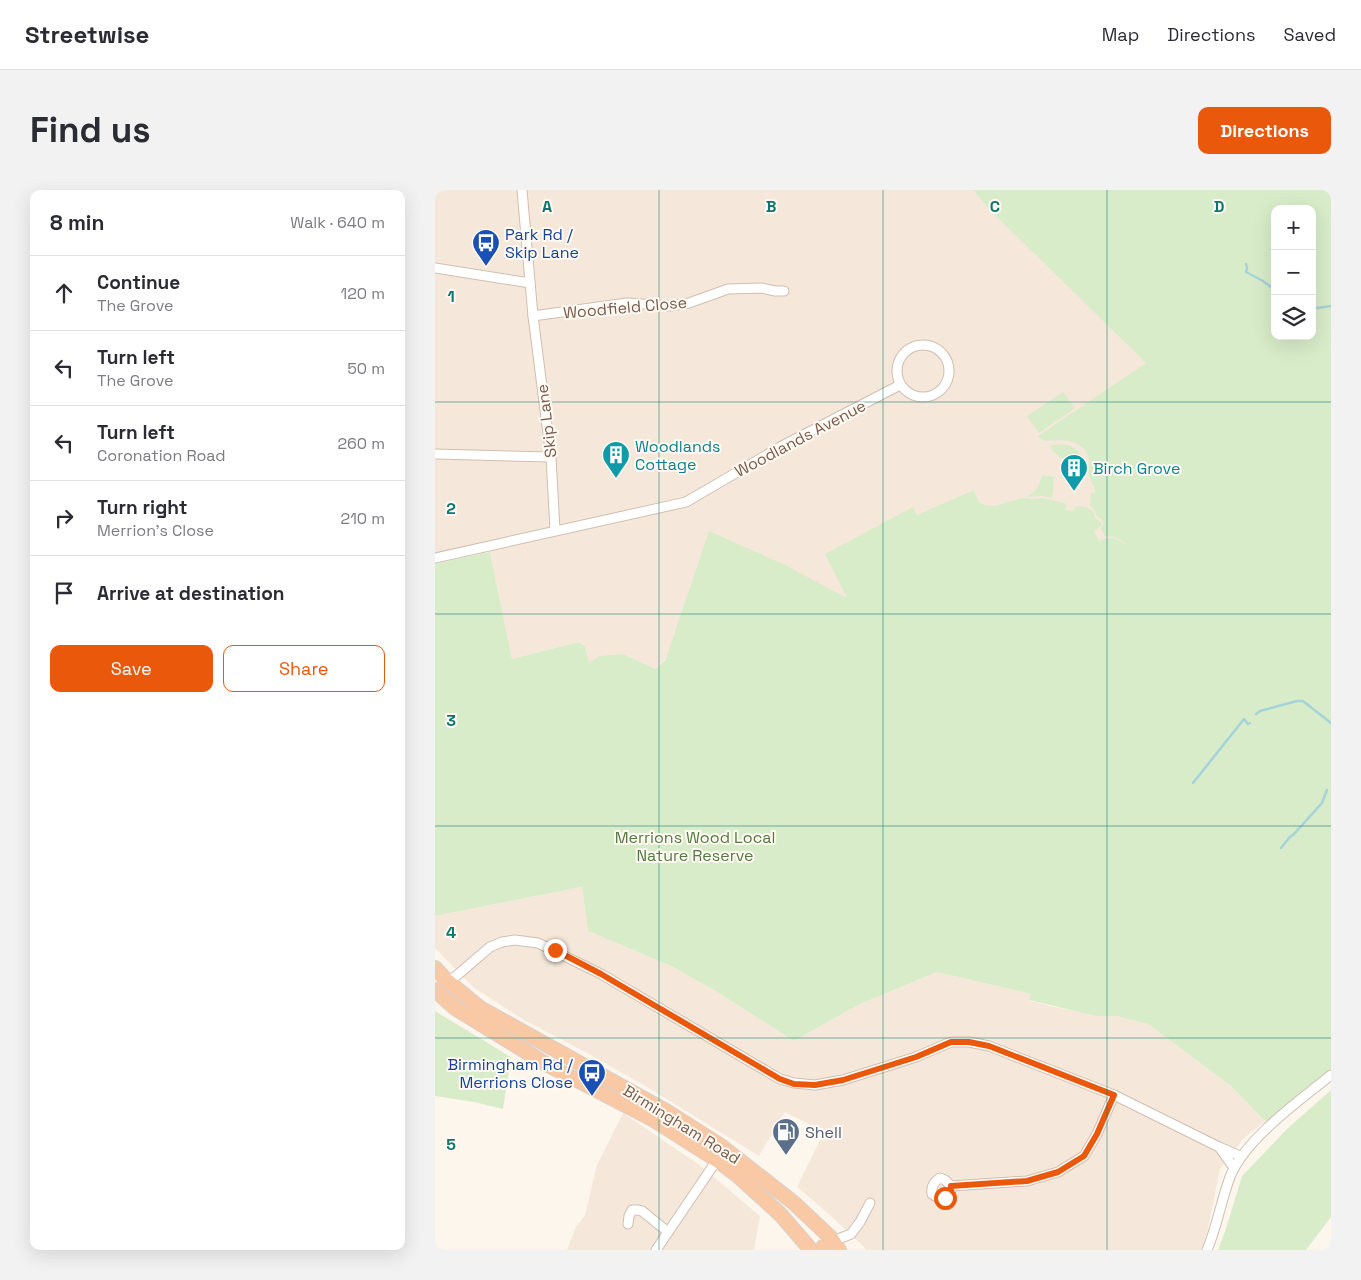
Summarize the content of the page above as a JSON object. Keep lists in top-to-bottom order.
{
  "streets": {
    "highway": ["Birmingham Road"],
    "street": ["Woodfield Close", "Skip Lane", "Woodlands Avenue"]
  },
  "crossings": [
    ["Woodfield Close", "Skip Lane"],
    ["Skip Lane", "Woodlands Avenue"]
  ],
  "parks": ["Merrions Wood Local Nature Reserve"],
  "places": {
    "bus stop": ["Park Rd / Skip Lane", "Birmingham Rd / Merrions Close"],
    "building": ["Woodlands Cottage", "Birch Grove"],
    "fuel station": ["Shell"]
  },
  "page": {
    "header": "Streetwise",
    "nav": ["Map", "Directions", "Saved"],
    "buttons": [
      "Directions",
      ["Save", "Share"]
    ],
    "title": "Find us",
    "heading": ["8 min", "Walk · 640 m"],
    "map_buttons": ["+", "−"],
    "list": [
      ["Continue", "The Grove", "120 m"],
      ["Turn left", "The Grove", "50 m"],
      ["Turn left", "Coronation Road", "260 m"],
      ["Turn right", "Merrion's Close", "210 m"],
      "Arrive at destination"
    ]
  },
  "grid": {
    "columns": [
      "A",
      "B",
      "C",
      "D"
    ],
    "rows": [
      "1",
      "2",
      "3",
      "4",
      "5"
    ]
  }
}
